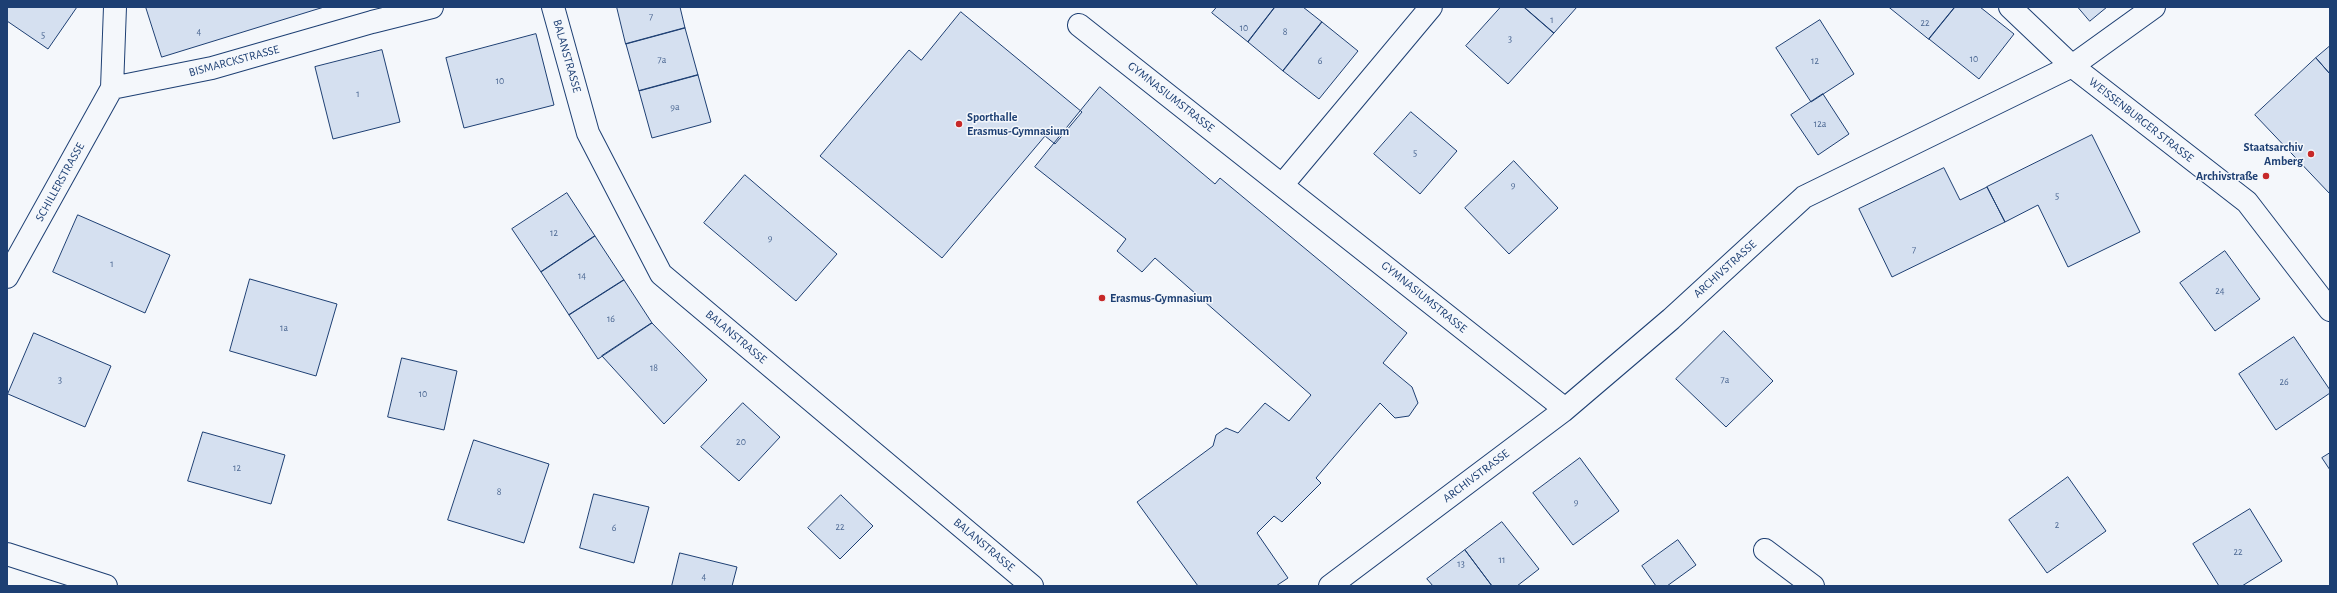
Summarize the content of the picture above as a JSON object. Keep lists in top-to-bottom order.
{
  "streets": {
    "street": [
      "BALANSTRASSE",
      "BISMARCKSTRASSE",
      "GYMNASIUMSTRASSE",
      "WEISSENBURGER STRASSE",
      "SCHILLERSTRASSE",
      "ARCHIVSTRASSE"
    ]
  },
  "crossings": [
    ["BISMARCKSTRASSE", "SCHILLERSTRASSE"],
    ["GYMNASIUMSTRASSE", "ARCHIVSTRASSE"],
    ["WEISSENBURGER STRASSE", "ARCHIVSTRASSE"]
  ],
  "places": [
    "Sporthalle Erasmus-Gymnasium",
    "Staatsarchiv Amberg",
    "Archivstraße",
    "Erasmus-Gymnasium"
  ],
  "house_numbers": [
    "7",
    "1",
    "22",
    "10",
    "4",
    "8",
    "5",
    "3",
    "10",
    "7a",
    "6",
    "12",
    "10",
    "1",
    "9a",
    "12a",
    "5",
    "9",
    "5",
    "12",
    "9",
    "7",
    "1",
    "14",
    "24",
    "16",
    "1a",
    "18",
    "3",
    "7a",
    "26",
    "10",
    "20",
    "12",
    "8",
    "9",
    "2",
    "22",
    "6",
    "22",
    "11",
    "13",
    "4"
  ]
}
